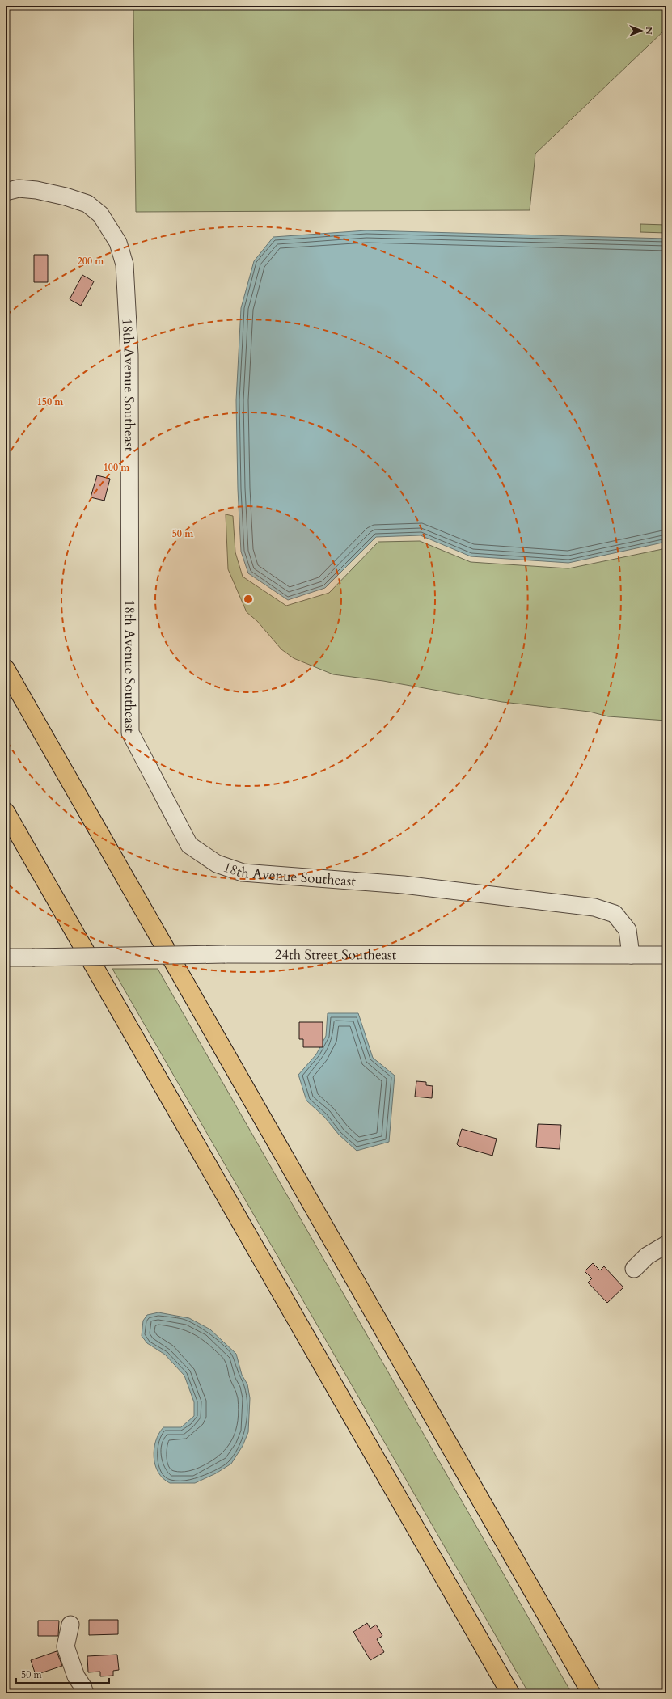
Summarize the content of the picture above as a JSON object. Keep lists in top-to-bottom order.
{
  "streets": {
    "street": ["18th Avenue Southeast", "24th Street Southeast"]
  },
  "crossings": [
    ["18th Avenue Southeast", "24th Street Southeast"]
  ],
  "scale_bar": "50 m",
  "north": "right",
  "rings": [
    "200 m",
    "150 m",
    "100 m",
    "50 m"
  ]
}
